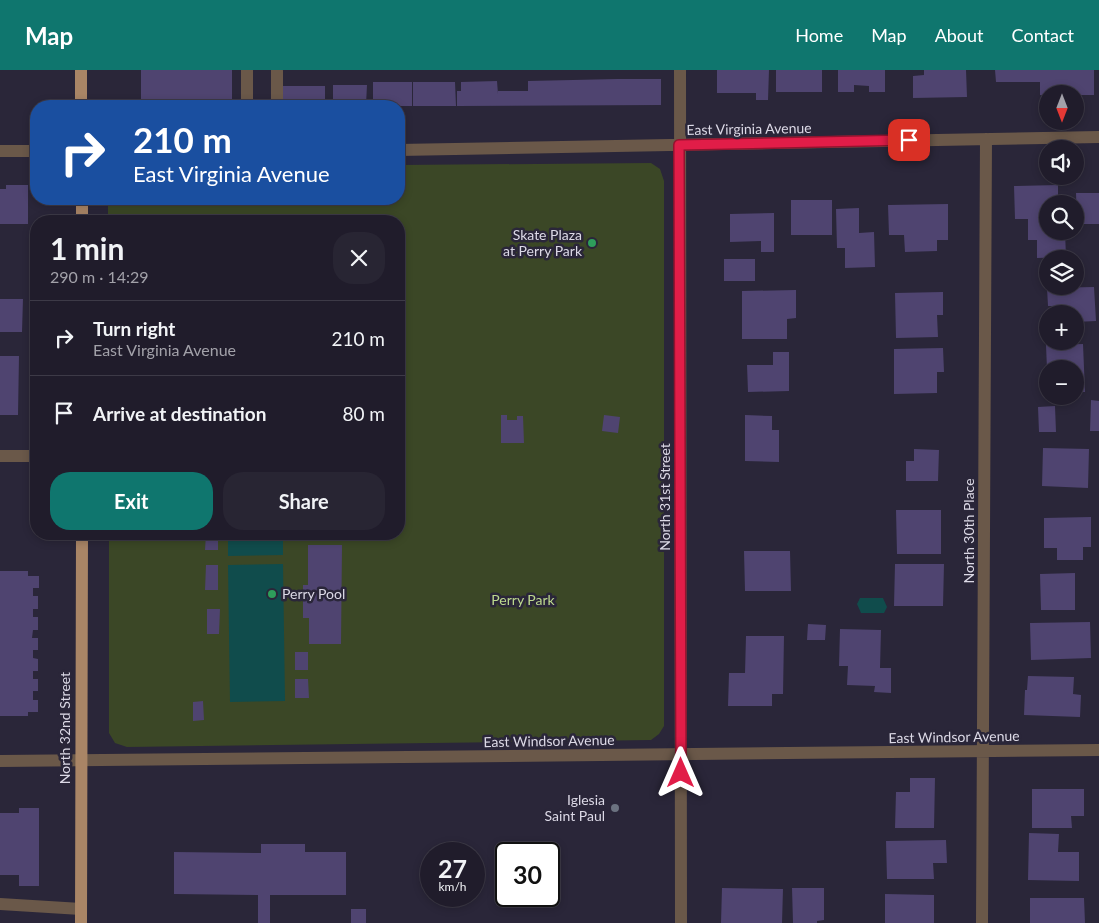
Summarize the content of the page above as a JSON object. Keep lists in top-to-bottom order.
{
  "streets": {
    "main road": ["North 32nd Street"],
    "street": [
      "East Virginia Avenue",
      "North 31st Street",
      "North 30th Place",
      "East Windsor Avenue"
    ]
  },
  "crossings": [
    ["East Virginia Avenue", "North 31st Street"],
    ["East Virginia Avenue", "North 30th Place"],
    ["North 31st Street", "East Windsor Avenue"],
    ["North 30th Place", "East Windsor Avenue"],
    ["North 32nd Street", "East Windsor Avenue"]
  ],
  "parks": ["Perry Park"],
  "places": ["Skate Plaza at Perry Park", "Perry Pool", "Iglesia Saint Paul"],
  "north": "bottom",
  "page": {
    "header": "Map",
    "nav": [
      "Home",
      "Map",
      "About",
      "Contact"
    ],
    "map_buttons": ["+", "−"],
    "turn": ["210 m", "East Virginia Avenue"],
    "heading": ["1 min", "290 m · 14:29"],
    "list": [
      {
        "name": "Turn right",
        "note": "East Virginia Avenue",
        "value": "210 m"
      },
      {
        "name": "Arrive at destination",
        "value": "80 m"
      }
    ],
    "buttons": ["Exit", "Share"],
    "speed": "27 km/h",
    "limit": "30"
  }
}
